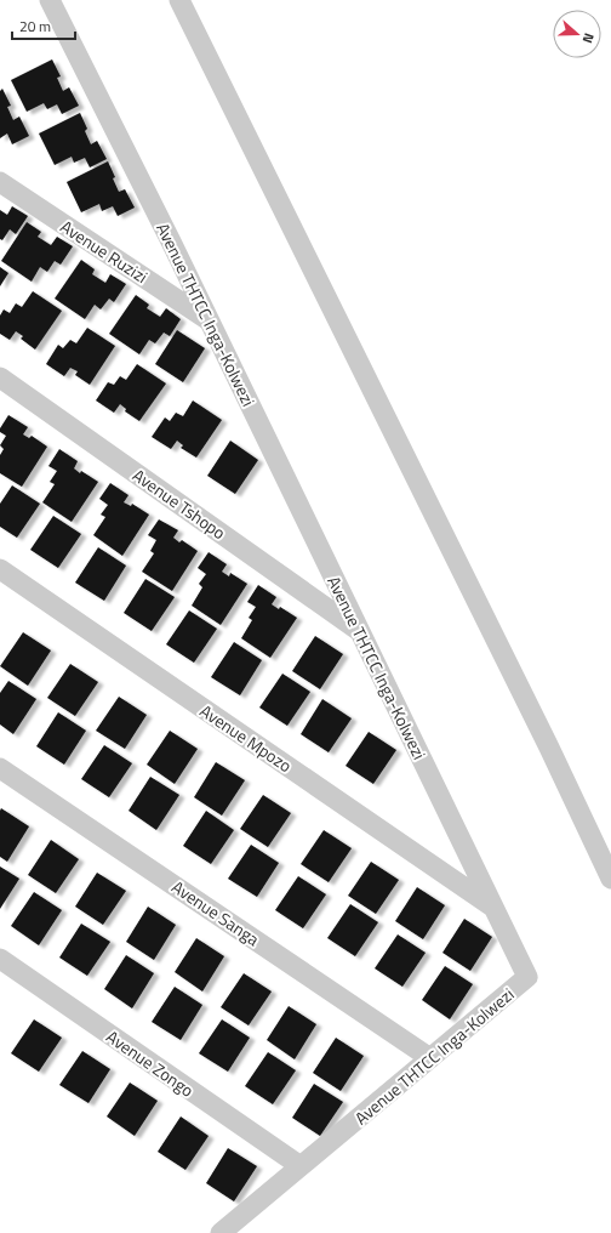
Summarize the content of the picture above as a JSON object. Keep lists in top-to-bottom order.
{
  "streets": {
    "lane": [
      "Avenue Ruzizi",
      "Avenue THTCC Inga-Kolwezi",
      "Avenue Tshopo",
      "Avenue Mpozo",
      "Avenue Sanga",
      "Avenue Zongo"
    ]
  },
  "crossings": [
    ["Avenue Ruzizi", "Avenue THTCC Inga-Kolwezi"],
    ["Avenue THTCC Inga-Kolwezi", "Avenue Tshopo"],
    ["Avenue THTCC Inga-Kolwezi", "Avenue Mpozo"],
    ["Avenue THTCC Inga-Kolwezi", "Avenue Sanga"],
    ["Avenue THTCC Inga-Kolwezi", "Avenue Zongo"]
  ],
  "scale_bar": "20 m",
  "north": "right"
}
